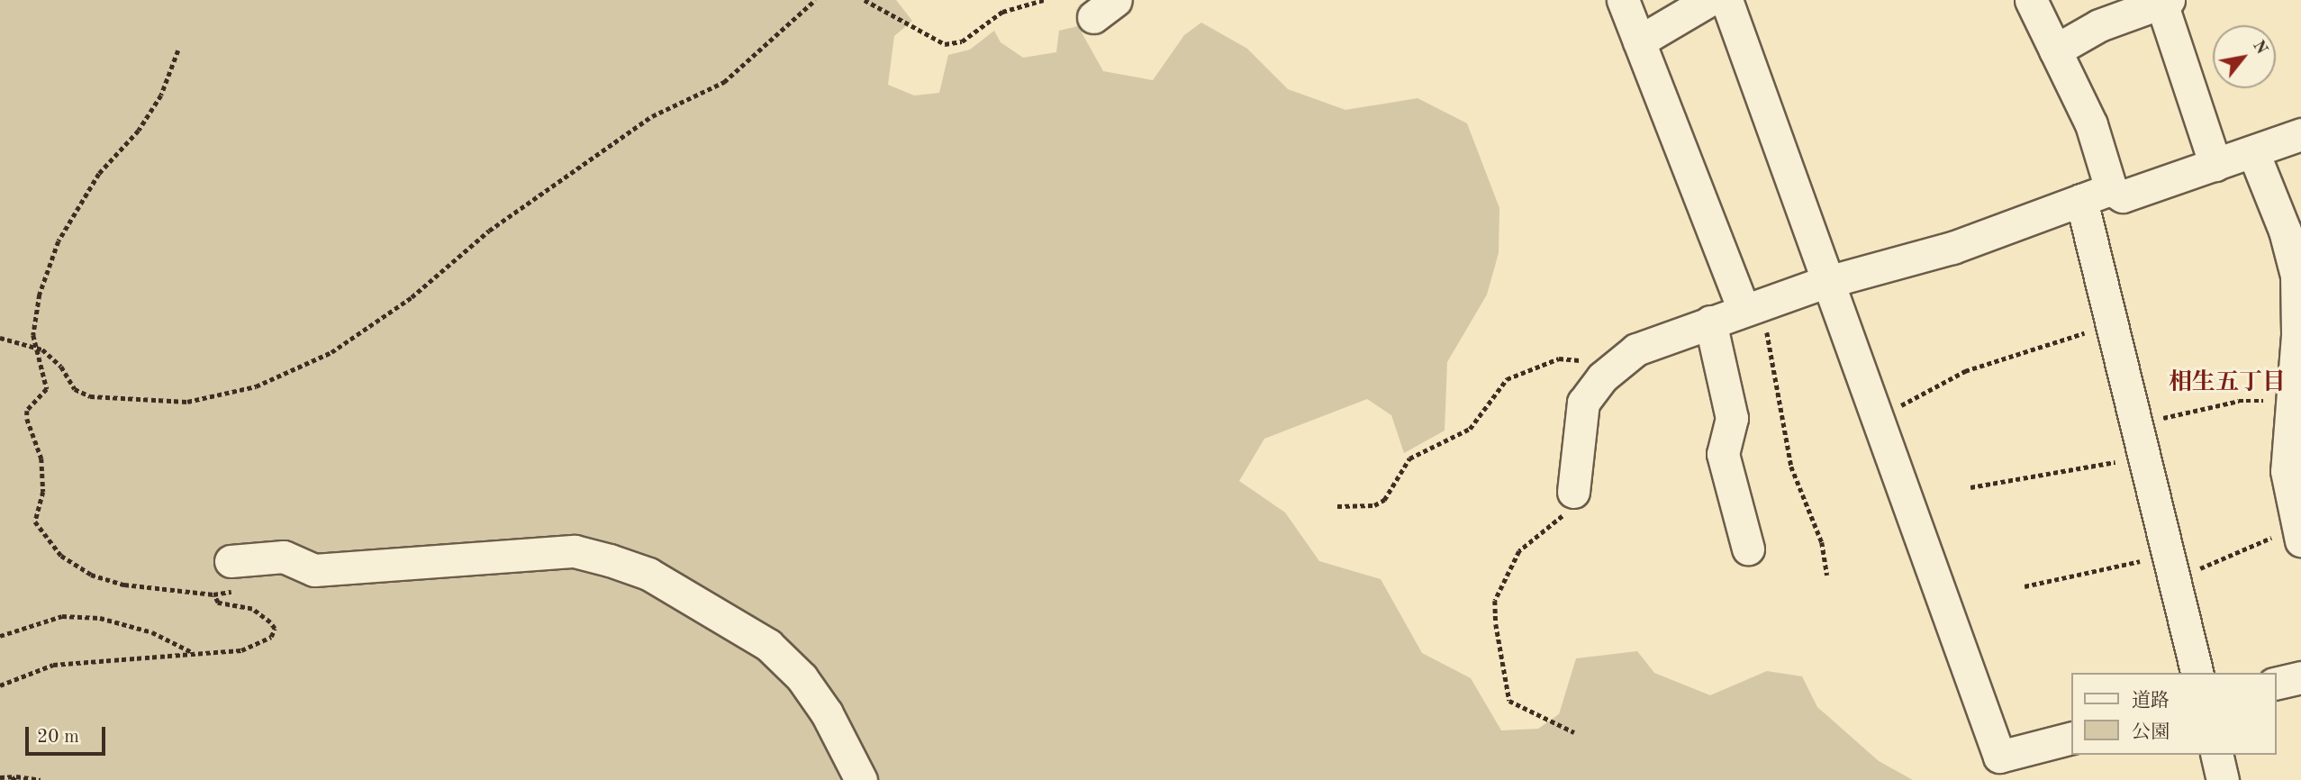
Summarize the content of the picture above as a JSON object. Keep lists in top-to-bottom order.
{
  "districts": ["相生五丁目"],
  "legend": ["道路", "公園"],
  "scale_bar": "20 m",
  "north": "top right"
}
